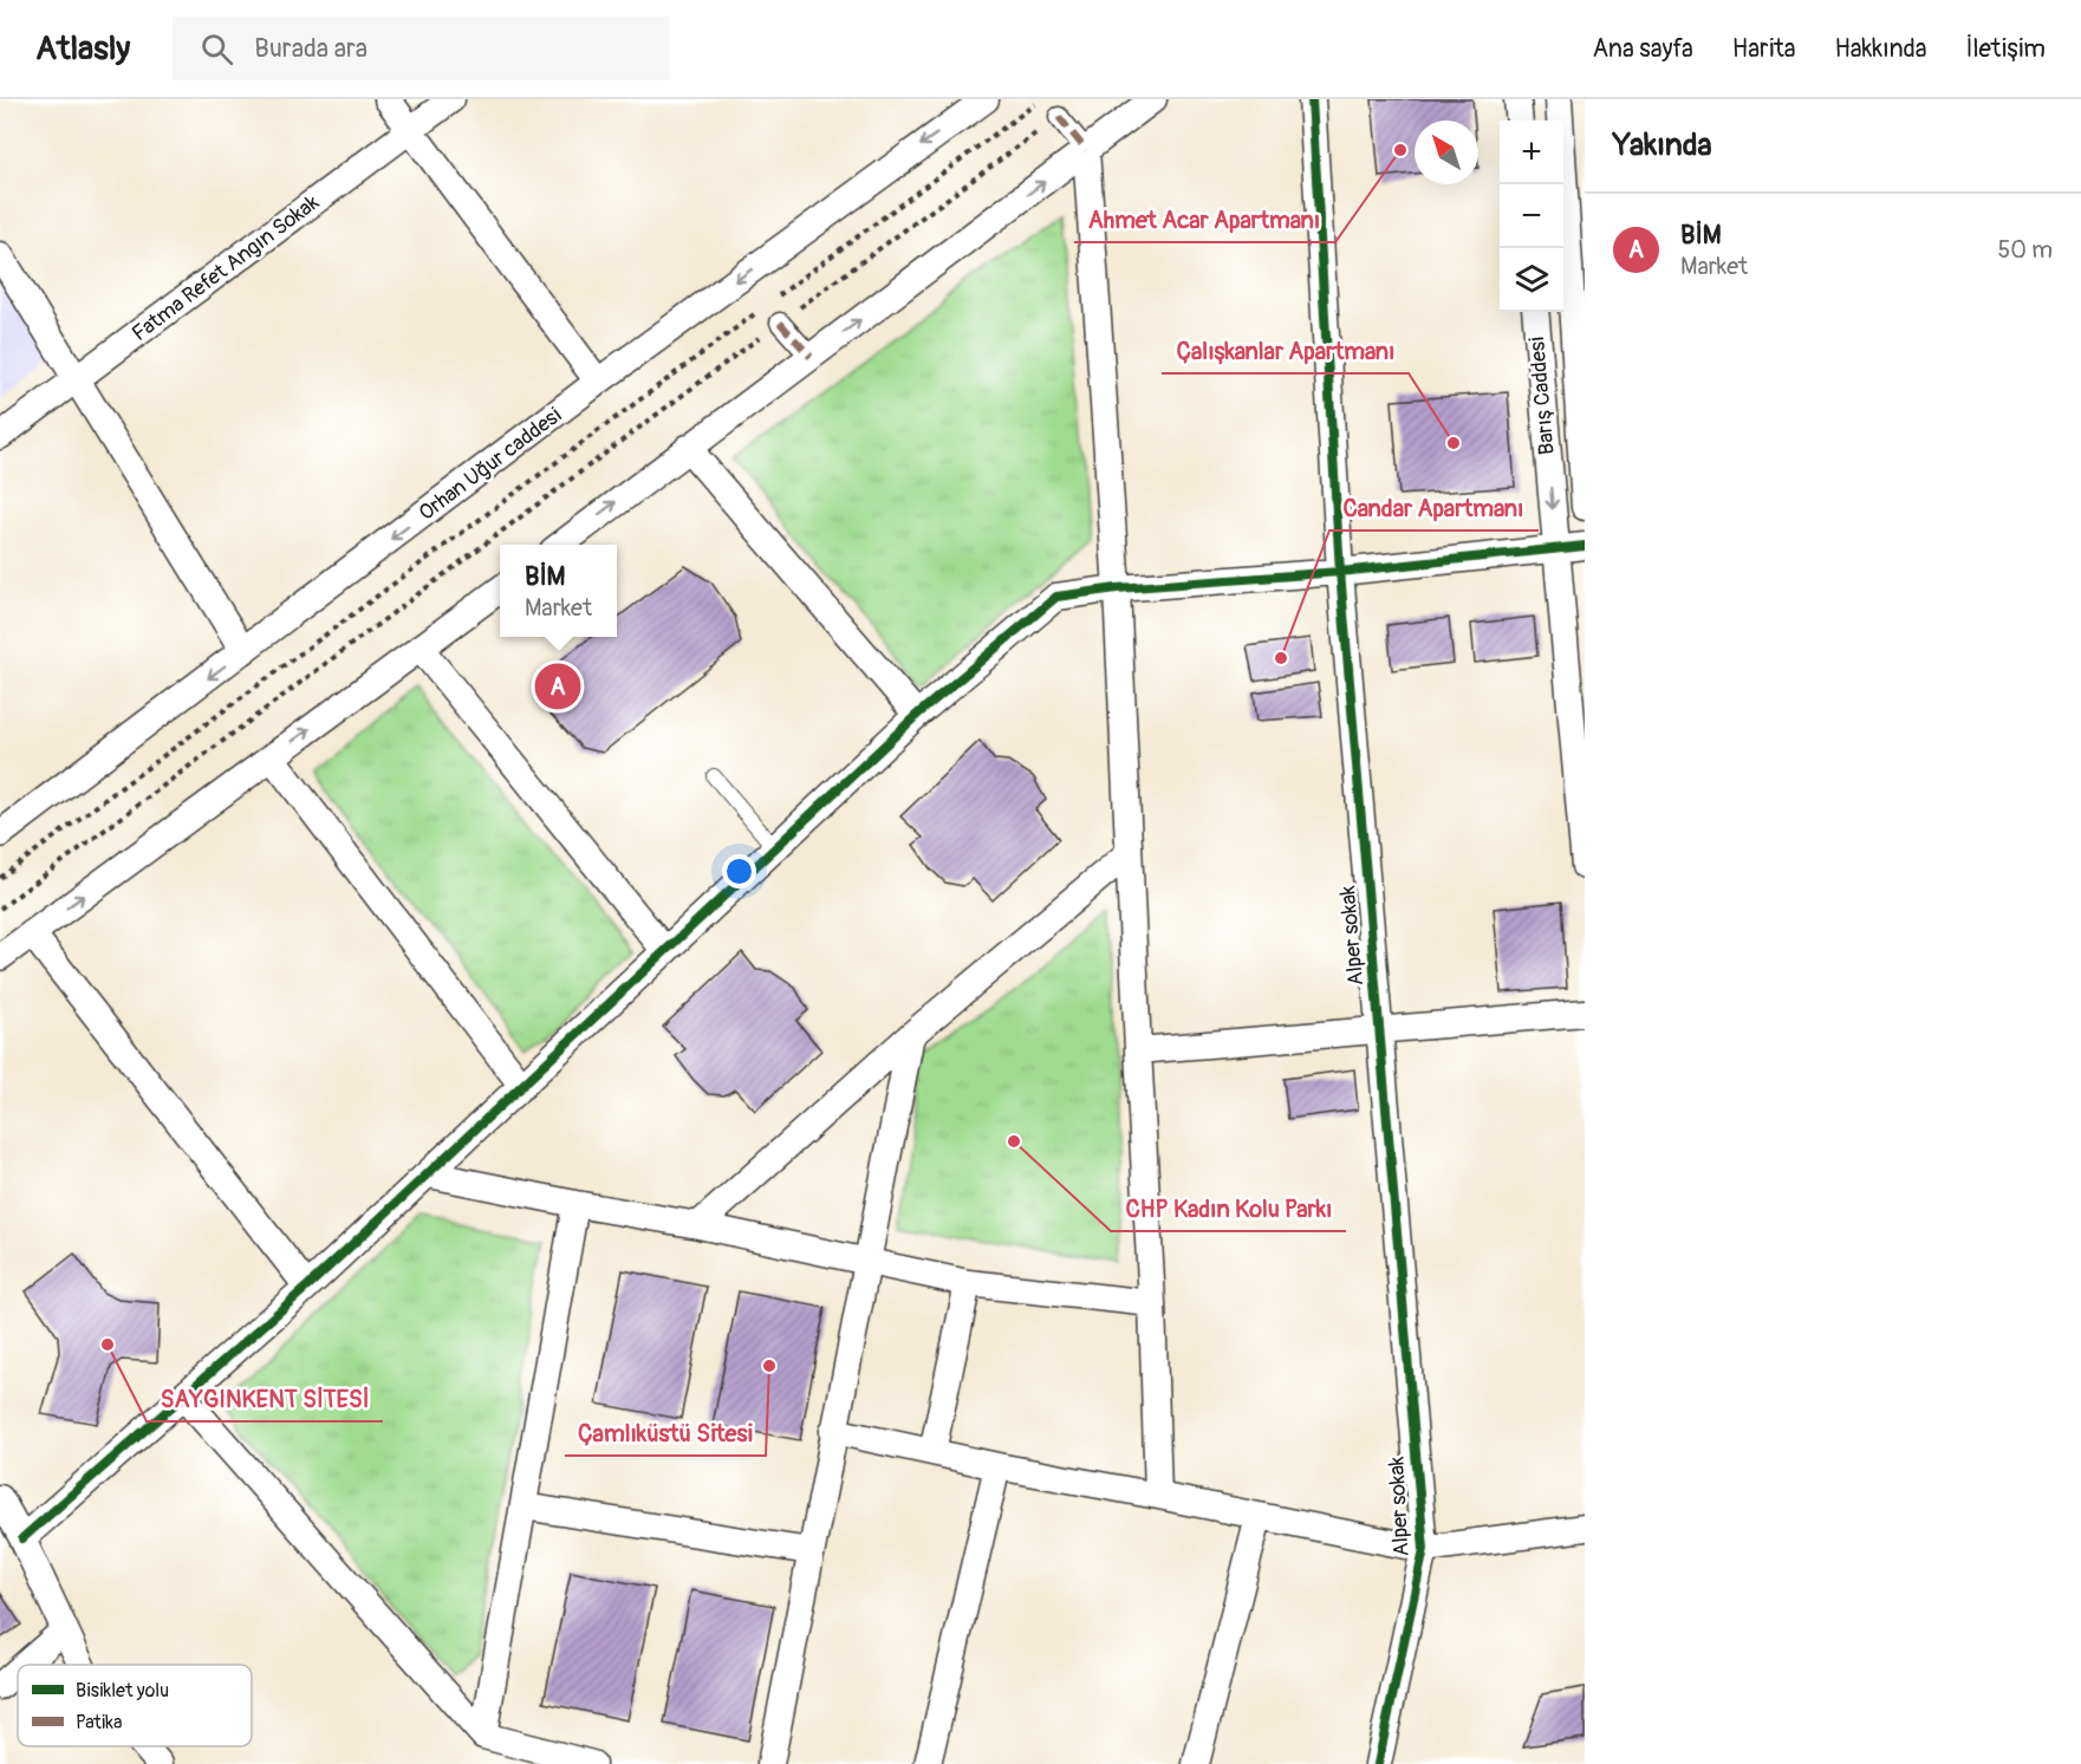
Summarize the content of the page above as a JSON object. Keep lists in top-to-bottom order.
{
  "streets": {
    "street": [
      "Fatma Refet Angın Sokak",
      "Barış Caddesi",
      "Orhan Uğur caddesi",
      "Alper sokak"
    ]
  },
  "places": [
    "Ahmet Acar Apartmanı",
    "Çalışkanlar Apartmanı",
    "Candar Apartmanı",
    "CHP Kadın Kolu Parkı",
    "SAYGINKENT SİTESİ",
    "Çamlıküstü Sitesi"
  ],
  "legend": ["Bisiklet yolu", "Patika"],
  "north": "top left",
  "page": {
    "header": "Atlasly",
    "search": "Burada ara",
    "nav": [
      "Ana sayfa",
      "Harita",
      "Hakkında",
      "İletişim"
    ],
    "heading": "Yakında",
    "map_buttons": ["+", "−"],
    "list": [
      {
        "mark": "A",
        "name": "BİM",
        "note": "Market",
        "value": "50 m"
      }
    ],
    "popup": ["BİM", "Market"],
    "pins": "A"
  }
}
